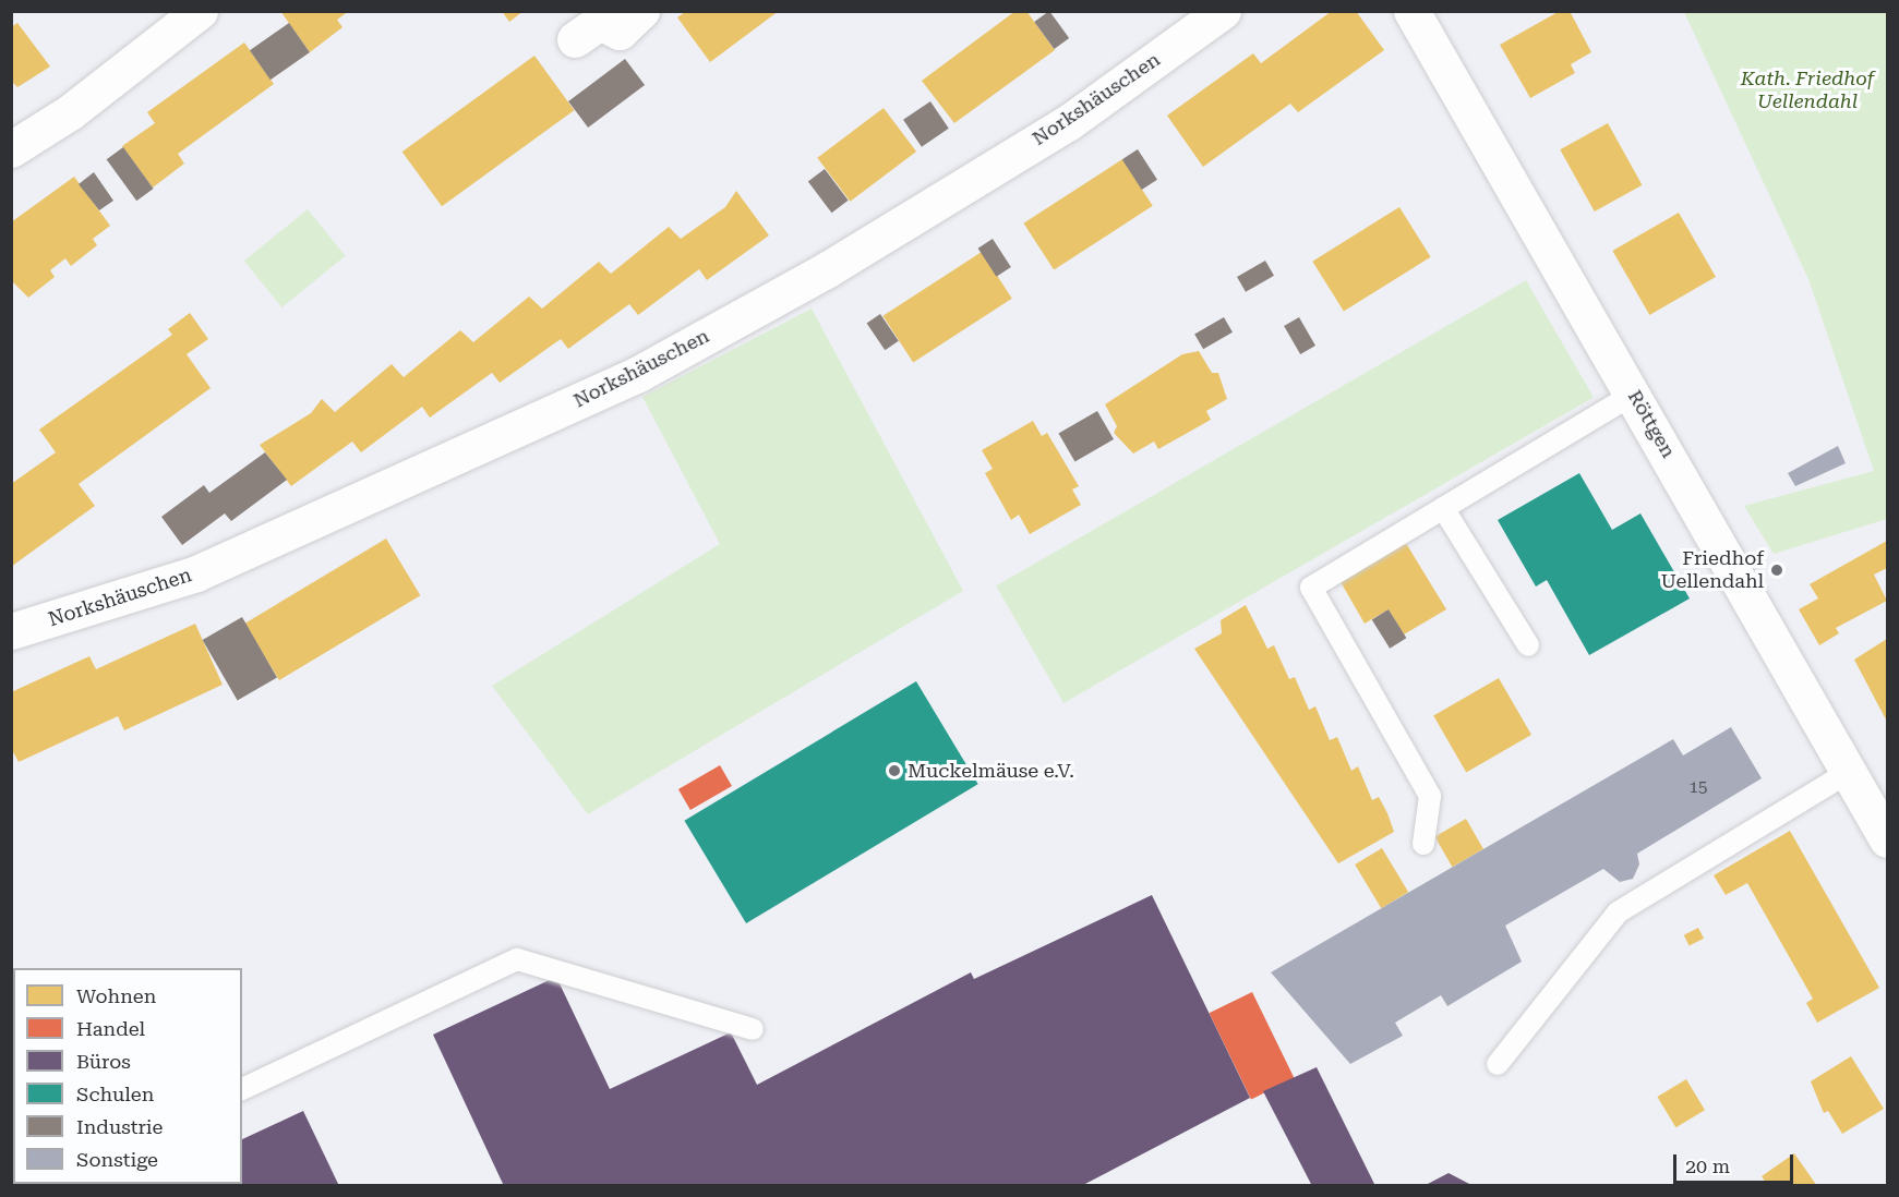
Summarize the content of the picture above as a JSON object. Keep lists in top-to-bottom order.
{
  "streets": {
    "street": ["Norkshäuschen", "Röttgen"]
  },
  "parks": ["Kath. Friedhof Uellendahl"],
  "places": ["Friedhof Uellendahl", "Muckelmäuse e.V."],
  "house_numbers": ["15"],
  "legend": [
    "Wohnen",
    "Handel",
    "Büros",
    "Schulen",
    "Industrie",
    "Sonstige"
  ],
  "scale_bar": "20 m"
}
